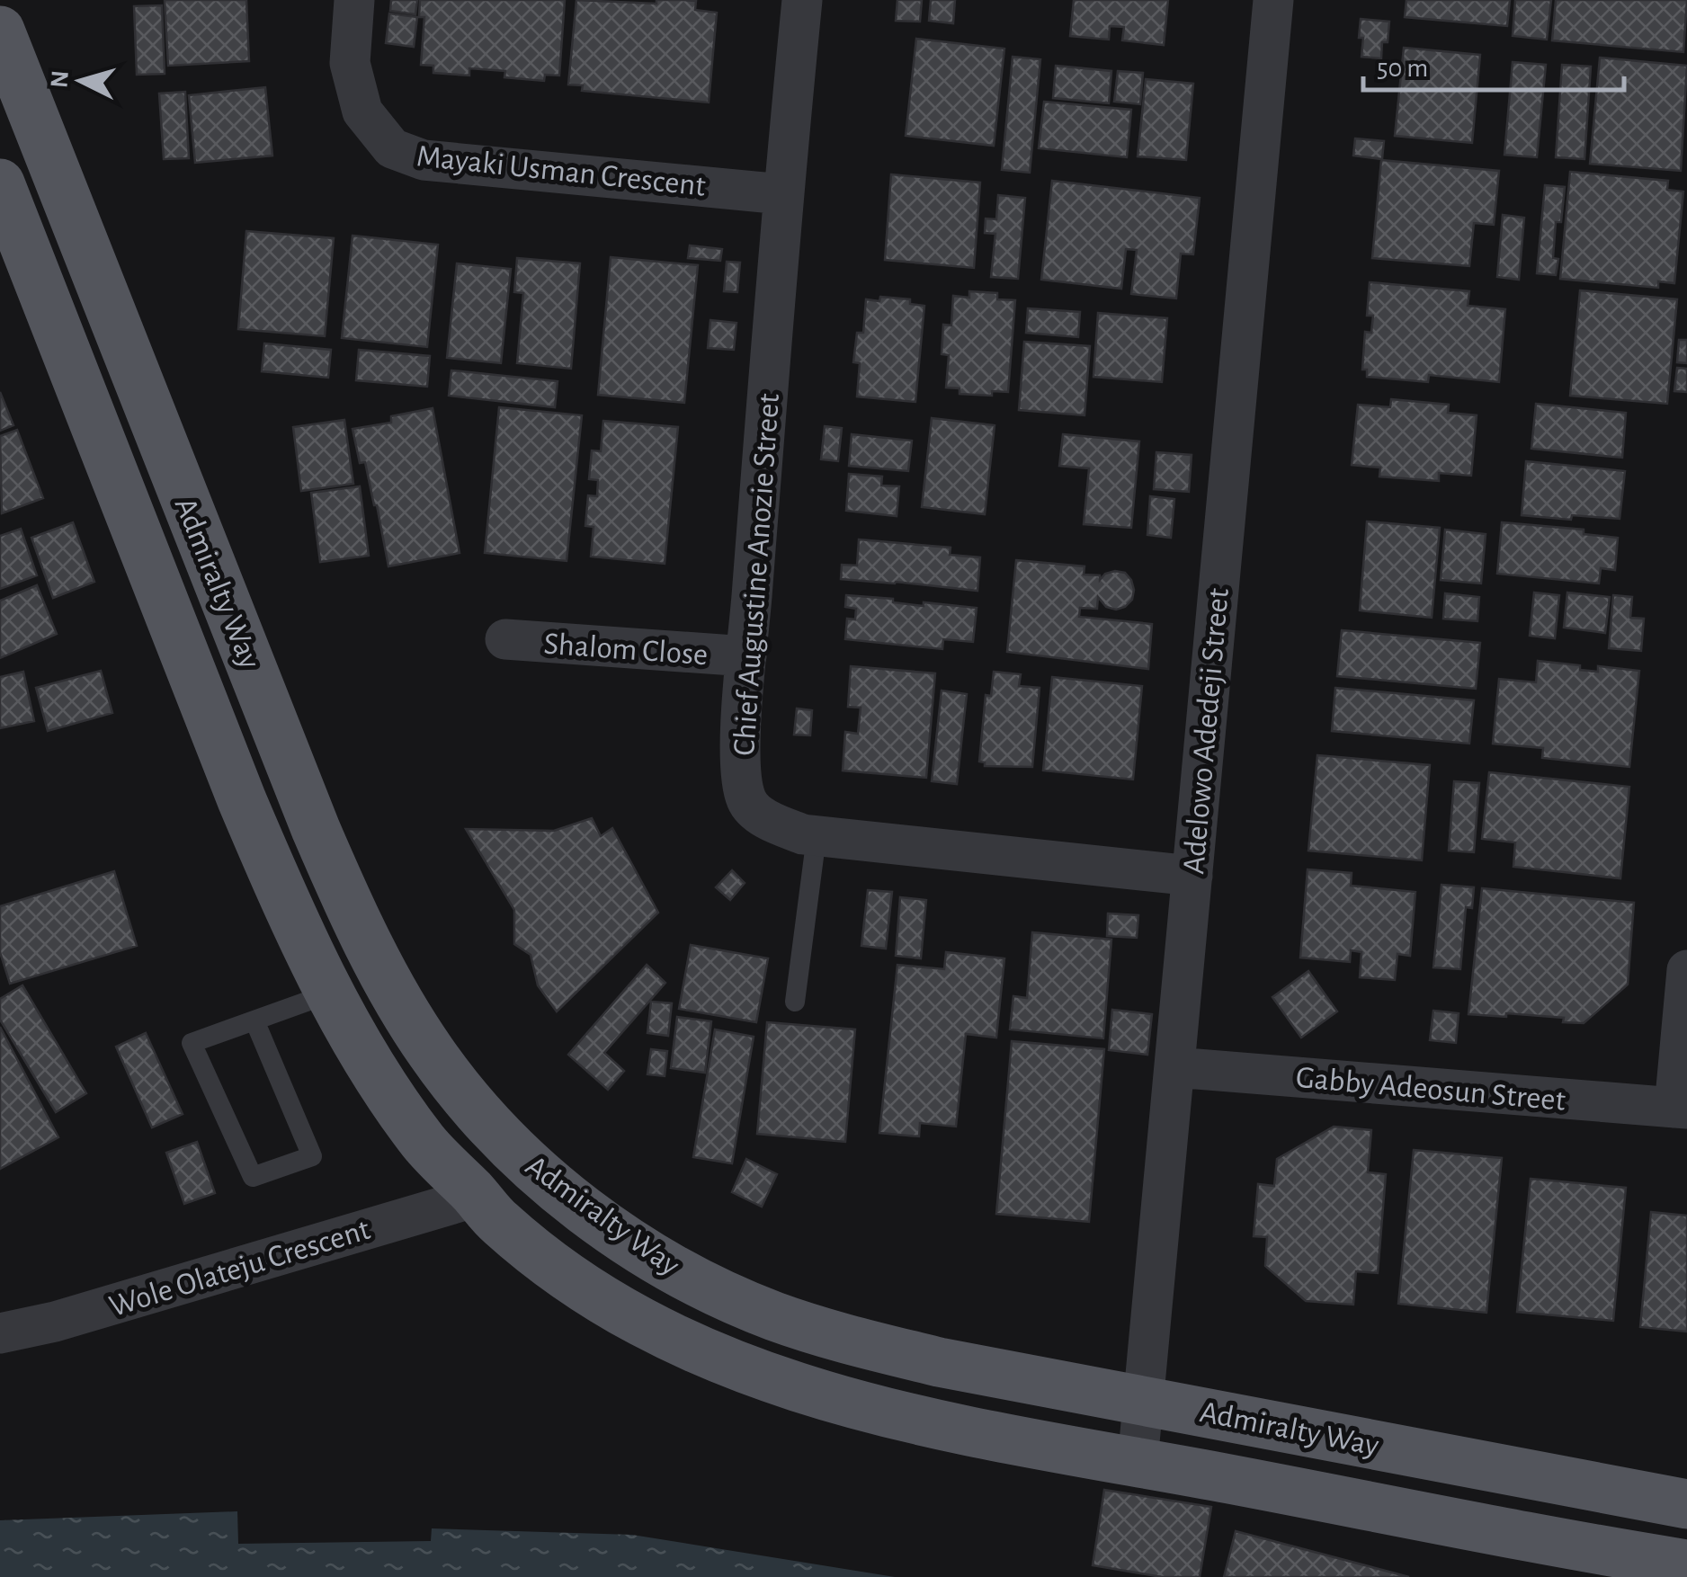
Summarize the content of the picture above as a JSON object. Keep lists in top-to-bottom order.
{
  "streets": {
    "main road": ["Admiralty Way"],
    "street": [
      "Mayaki Usman Crescent",
      "Chief Augustine Anozie Street",
      "Shalom Close",
      "Adelowo Adedeji Street",
      "Gabby Adeosun Street",
      "Wole Olateju Crescent"
    ]
  },
  "crossings": [
    ["Mayaki Usman Crescent", "Chief Augustine Anozie Street"],
    ["Chief Augustine Anozie Street", "Shalom Close"],
    ["Chief Augustine Anozie Street", "Adelowo Adedeji Street"],
    ["Admiralty Way", "Adelowo Adedeji Street"],
    ["Admiralty Way", "Wole Olateju Crescent"],
    ["Adelowo Adedeji Street", "Gabby Adeosun Street"]
  ],
  "scale_bar": "50 m",
  "north": "left"
}
